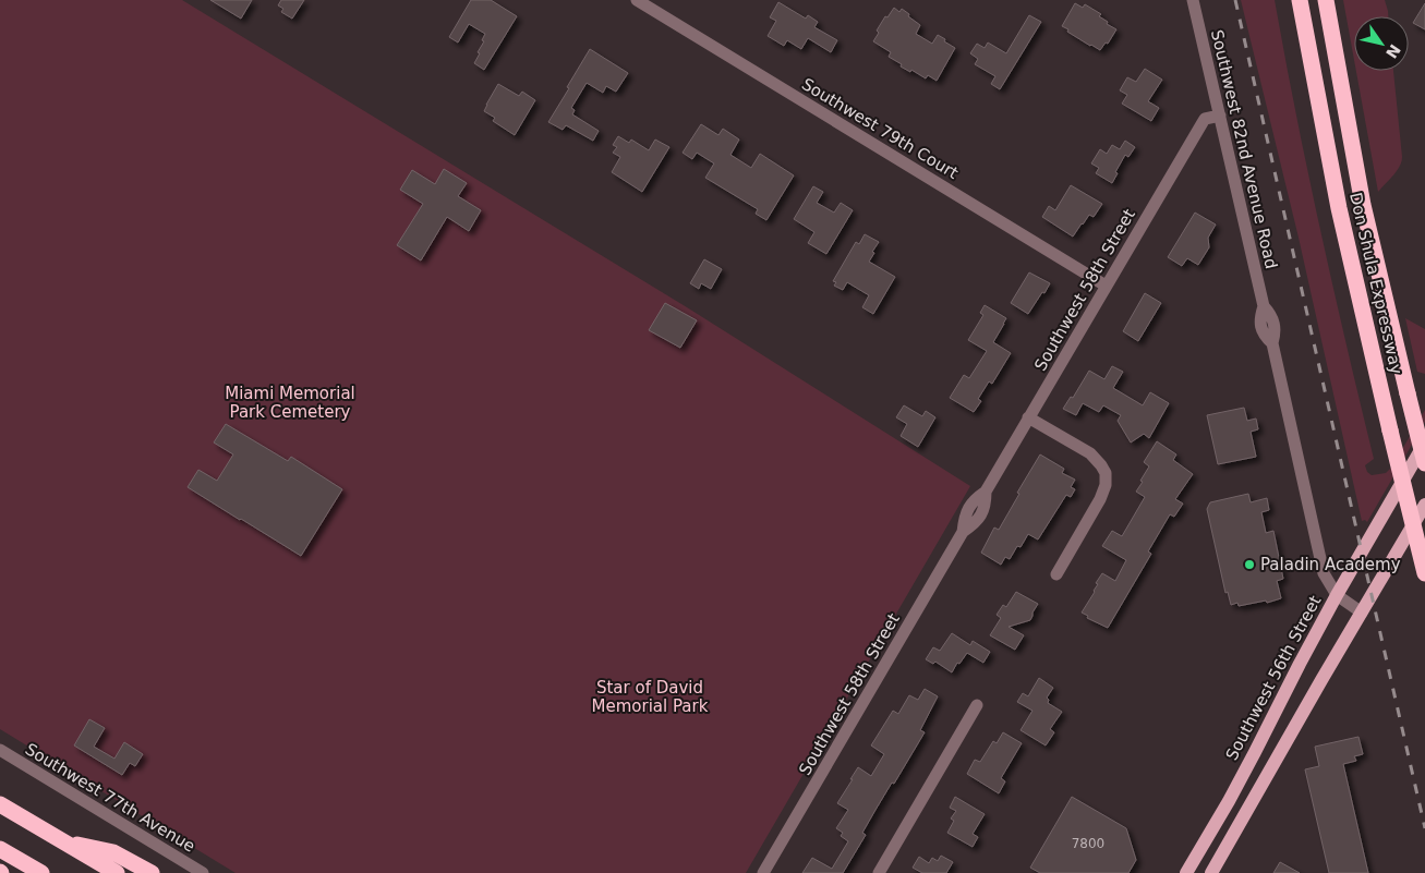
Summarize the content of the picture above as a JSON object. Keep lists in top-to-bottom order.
{
  "streets": {
    "highway": ["Don Shula Expressway"],
    "main road": ["Southwest 56th Street"],
    "street": [
      "Southwest 79th Court",
      "Southwest 82nd Avenue Road",
      "Southwest 58th Street",
      "Southwest 77th Avenue"
    ]
  },
  "crossings": [
    ["Southwest 79th Court", "Southwest 58th Street"],
    ["Southwest 82nd Avenue Road", "Southwest 58th Street"],
    ["Southwest 82nd Avenue Road", "Southwest 56th Street"]
  ],
  "parks": ["Miami Memorial Park Cemetery", "Star of David Memorial Park"],
  "places": ["Paladin Academy"],
  "house_numbers": ["7800"],
  "north": "bottom right"
}
